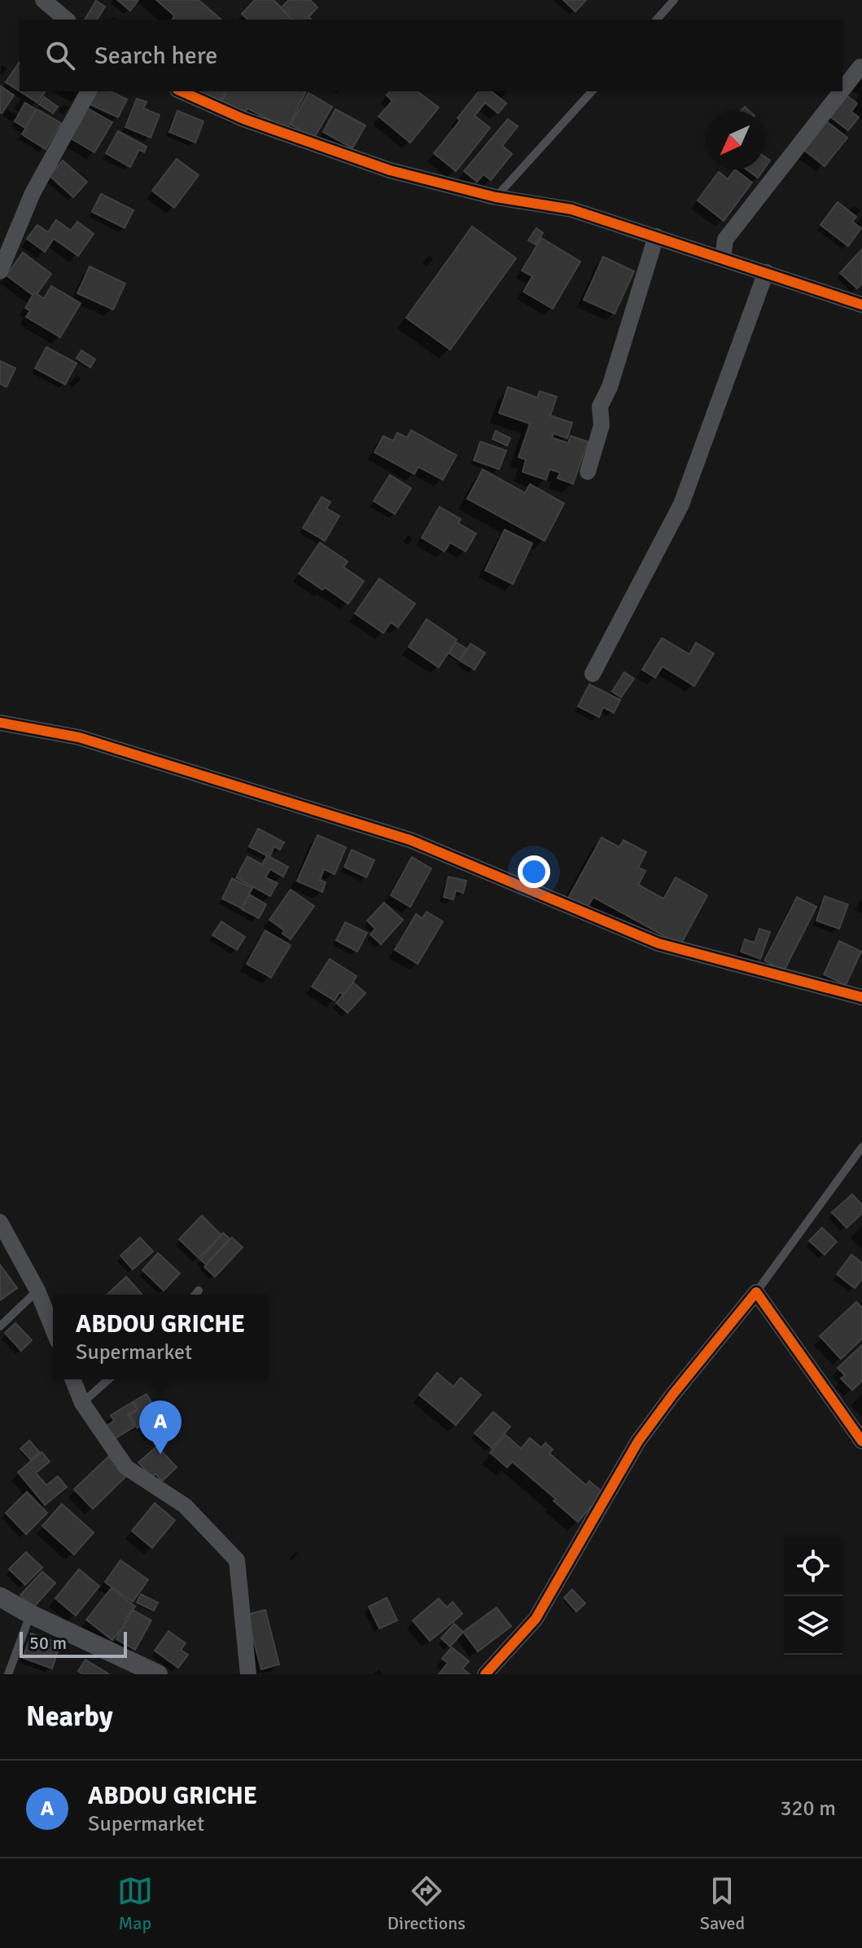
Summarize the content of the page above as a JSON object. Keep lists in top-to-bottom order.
{
  "scale_bar": "50 m",
  "north": "bottom left",
  "page": {
    "search": "Search here",
    "popup": ["ABDOU GRICHE", "Supermarket"],
    "pins": "A",
    "scale": "50 m",
    "heading": "Nearby",
    "list": [
      {
        "mark": "A",
        "name": "ABDOU GRICHE",
        "note": "Supermarket",
        "value": "320 m"
      }
    ],
    "nav": ["Map", "Directions", "Saved"]
  }
}
